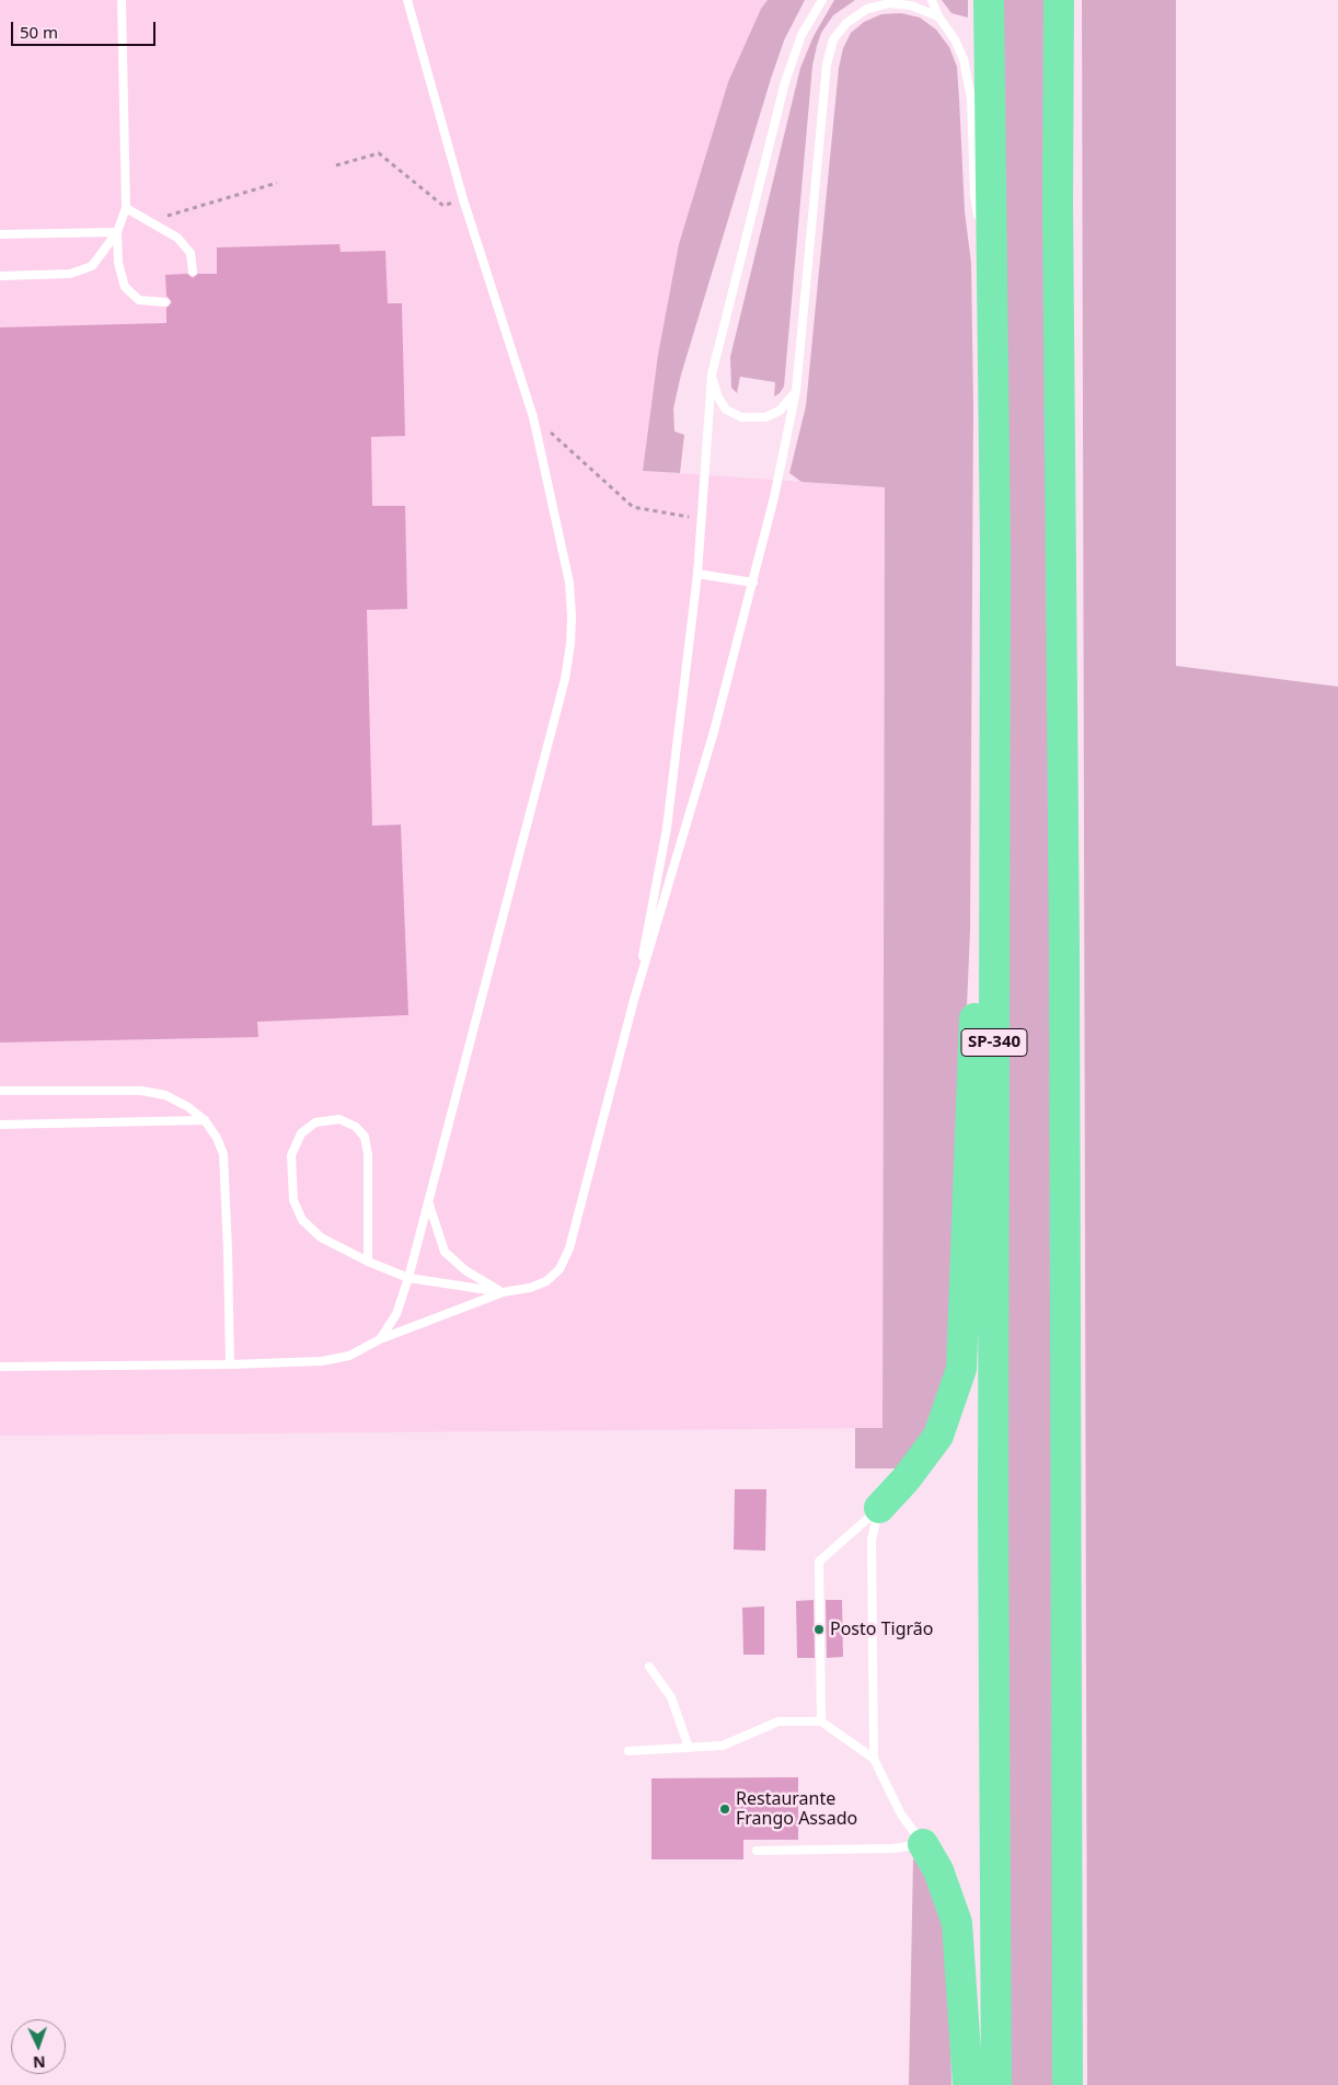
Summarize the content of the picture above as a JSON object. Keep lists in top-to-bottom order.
{
  "streets": {
    "highway": ["SP-340"]
  },
  "places": ["Posto Tigrão", "Restaurante Frango Assado"],
  "scale_bar": "50 m",
  "north": "bottom"
}
